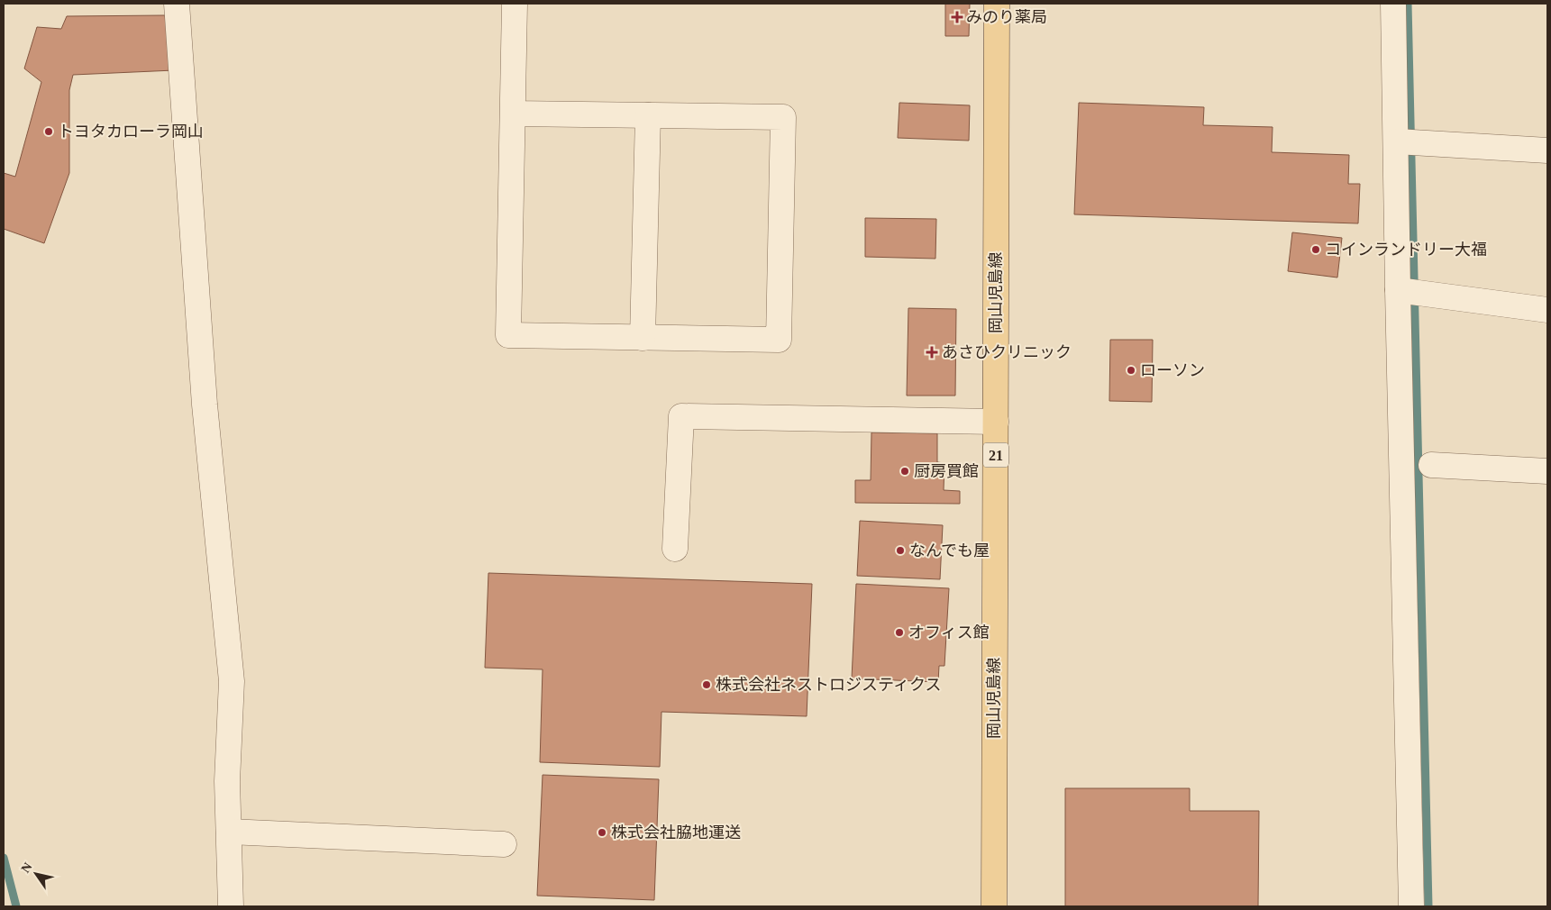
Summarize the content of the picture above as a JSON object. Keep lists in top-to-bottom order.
{
  "streets": {
    "main road": ["岡山児島線", "21"]
  },
  "places": {
    "health": ["みのり薬局", "あさひクリニック"],
    "other": [
      "トヨタカローラ岡山",
      "コインランドリー大福",
      "ローソン",
      "厨房買館",
      "なんでも屋",
      "オフィス館",
      "株式会社ネストロジスティクス",
      "株式会社脇地運送"
    ]
  },
  "north": "top left"
}
